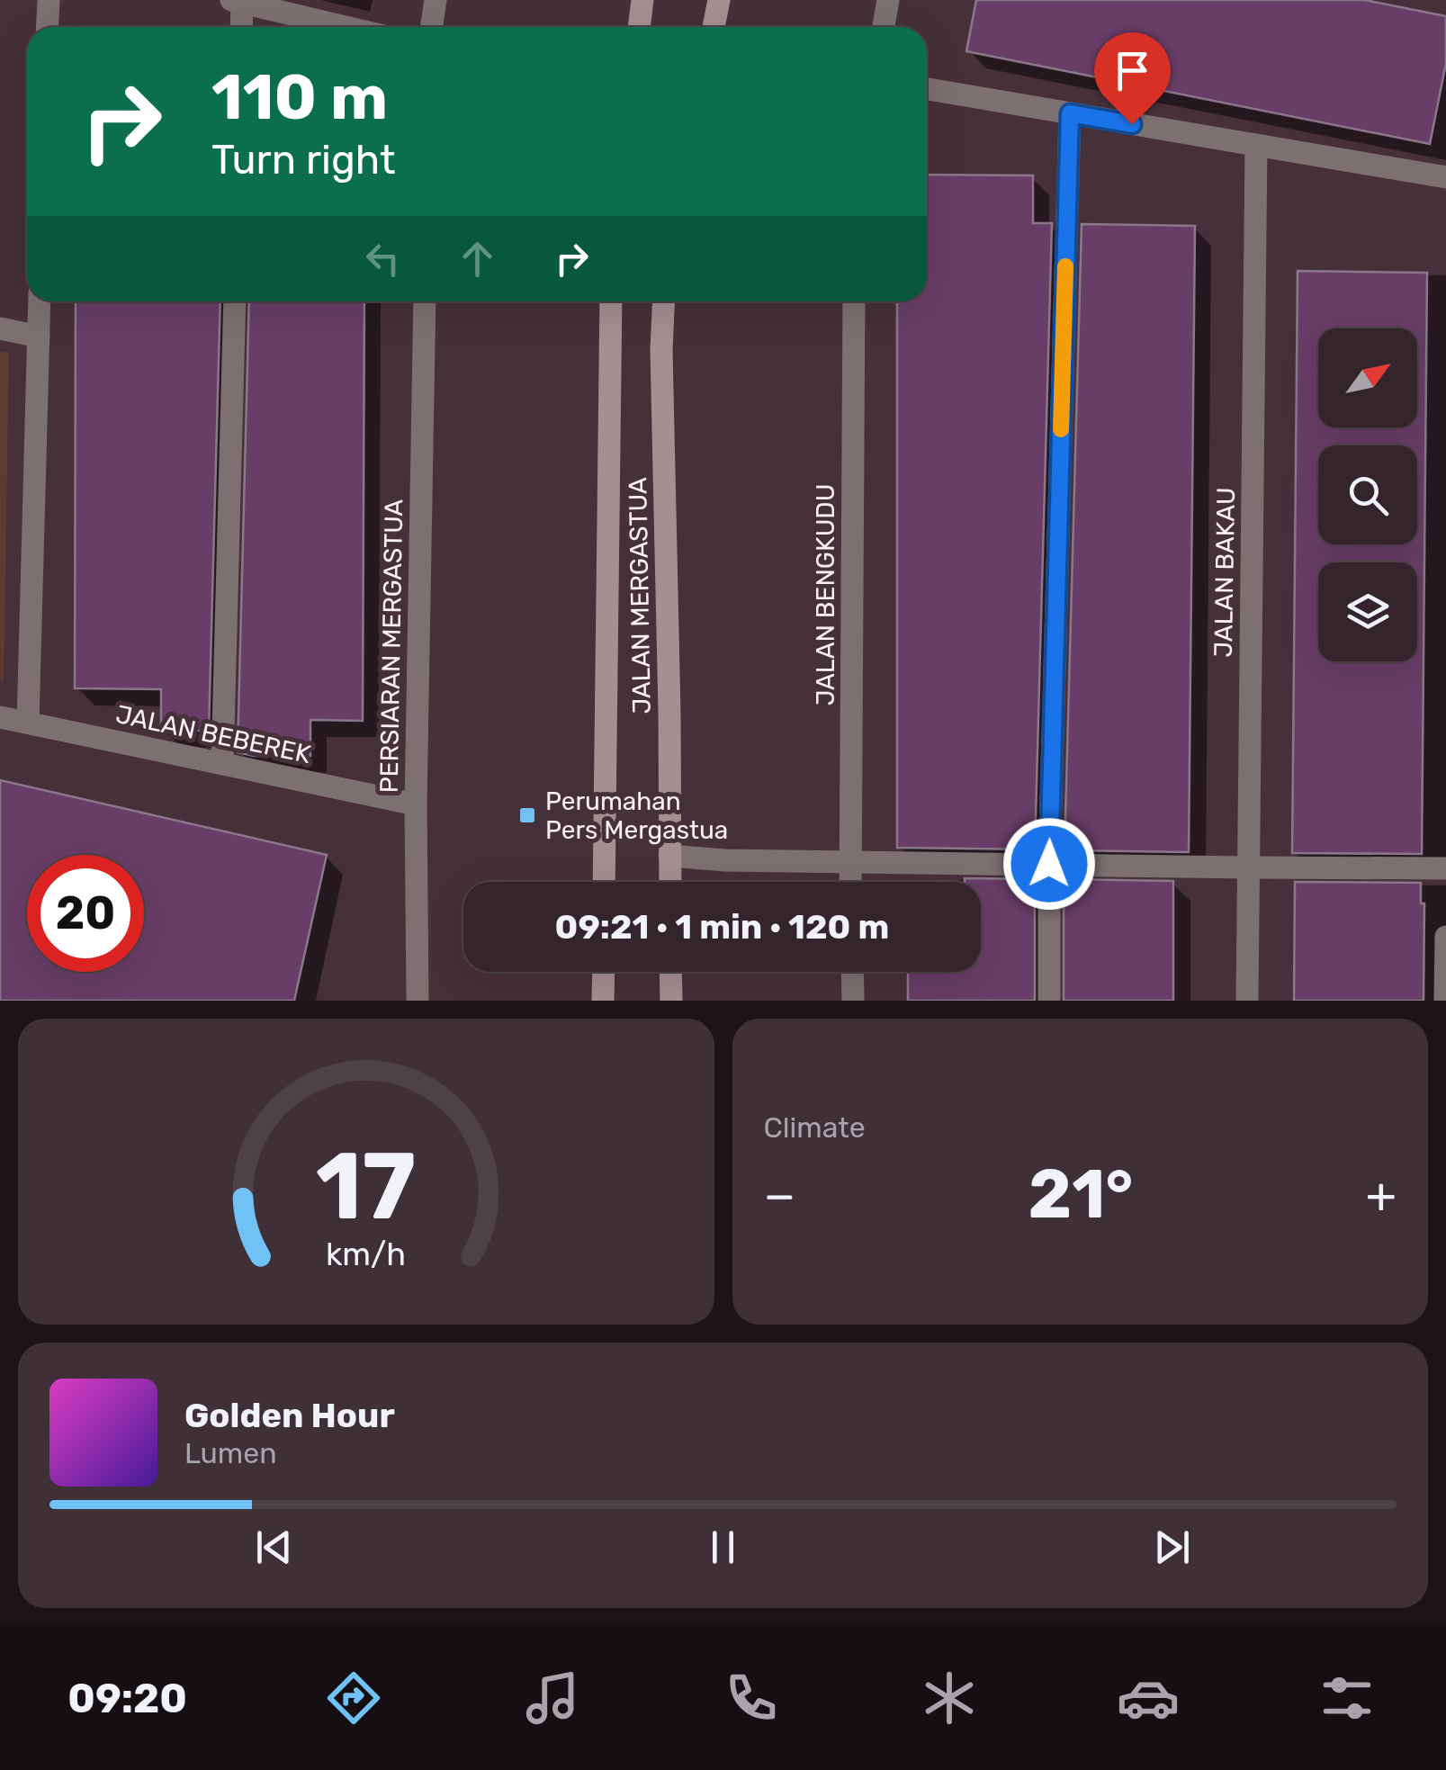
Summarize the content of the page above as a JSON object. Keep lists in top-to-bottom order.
{
  "streets": {
    "main road": ["JALAN MERGASTUA"],
    "street": [
      "JALAN BAKAU",
      "JALAN BENGKUDU",
      "PERSIARAN MERGASTUA",
      "JALAN BEBEREK"
    ]
  },
  "crossings": [
    ["PERSIARAN MERGASTUA", "JALAN BEBEREK"]
  ],
  "places": {
    "transit": ["Perumahan Pers Mergastua"]
  },
  "north": "top right",
  "page": {
    "turn": ["110 m", "Turn right"],
    "limit": "20",
    "trip": "09:21 · 1 min · 120 m",
    "tile": "Climate",
    "heat": ["−", "21°", "+"],
    "song": ["Golden Hour", "Lumen"],
    "tabs": "09:20",
    "gauge": ["17", "km/h"]
  }
}
